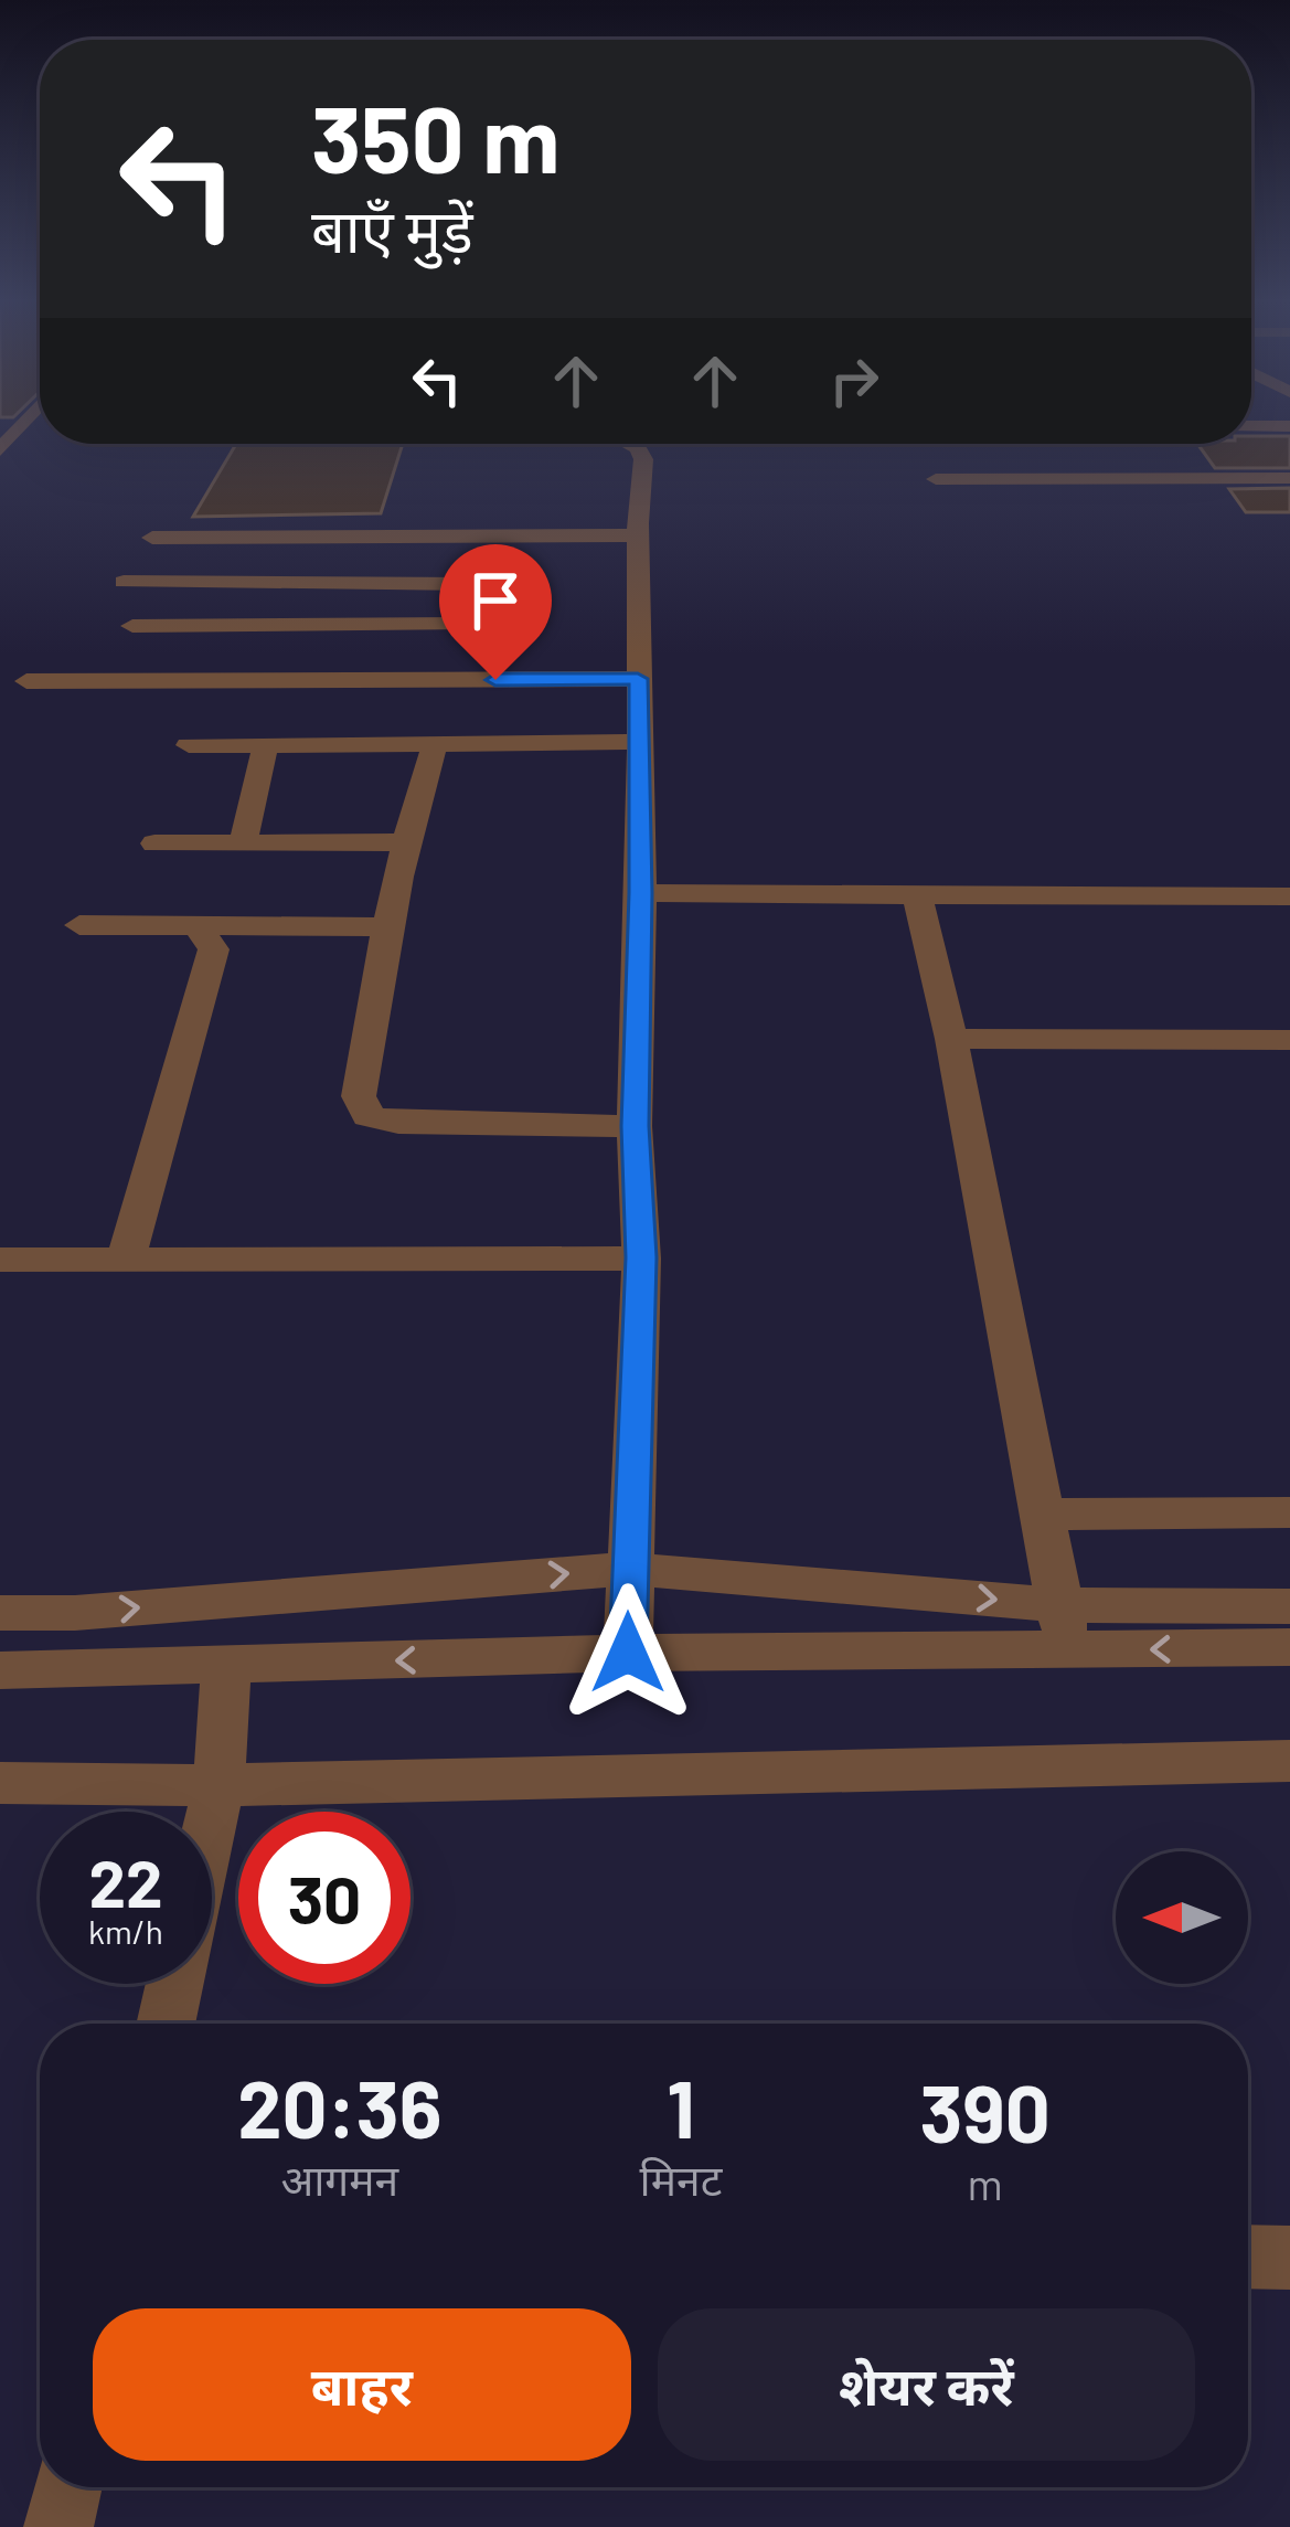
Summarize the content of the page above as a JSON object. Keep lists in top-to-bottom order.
{
  "north": "left",
  "page": {
    "turn": ["350 m", "बाएँ मुड़ें"],
    "speed": "22 km/h",
    "limit": "30",
    "eta": [
      "20:36",
      "आगमन",
      "1",
      "मिनट",
      "390",
      "m"
    ],
    "buttons": ["बाहर", "शेयर करें"]
  }
}
